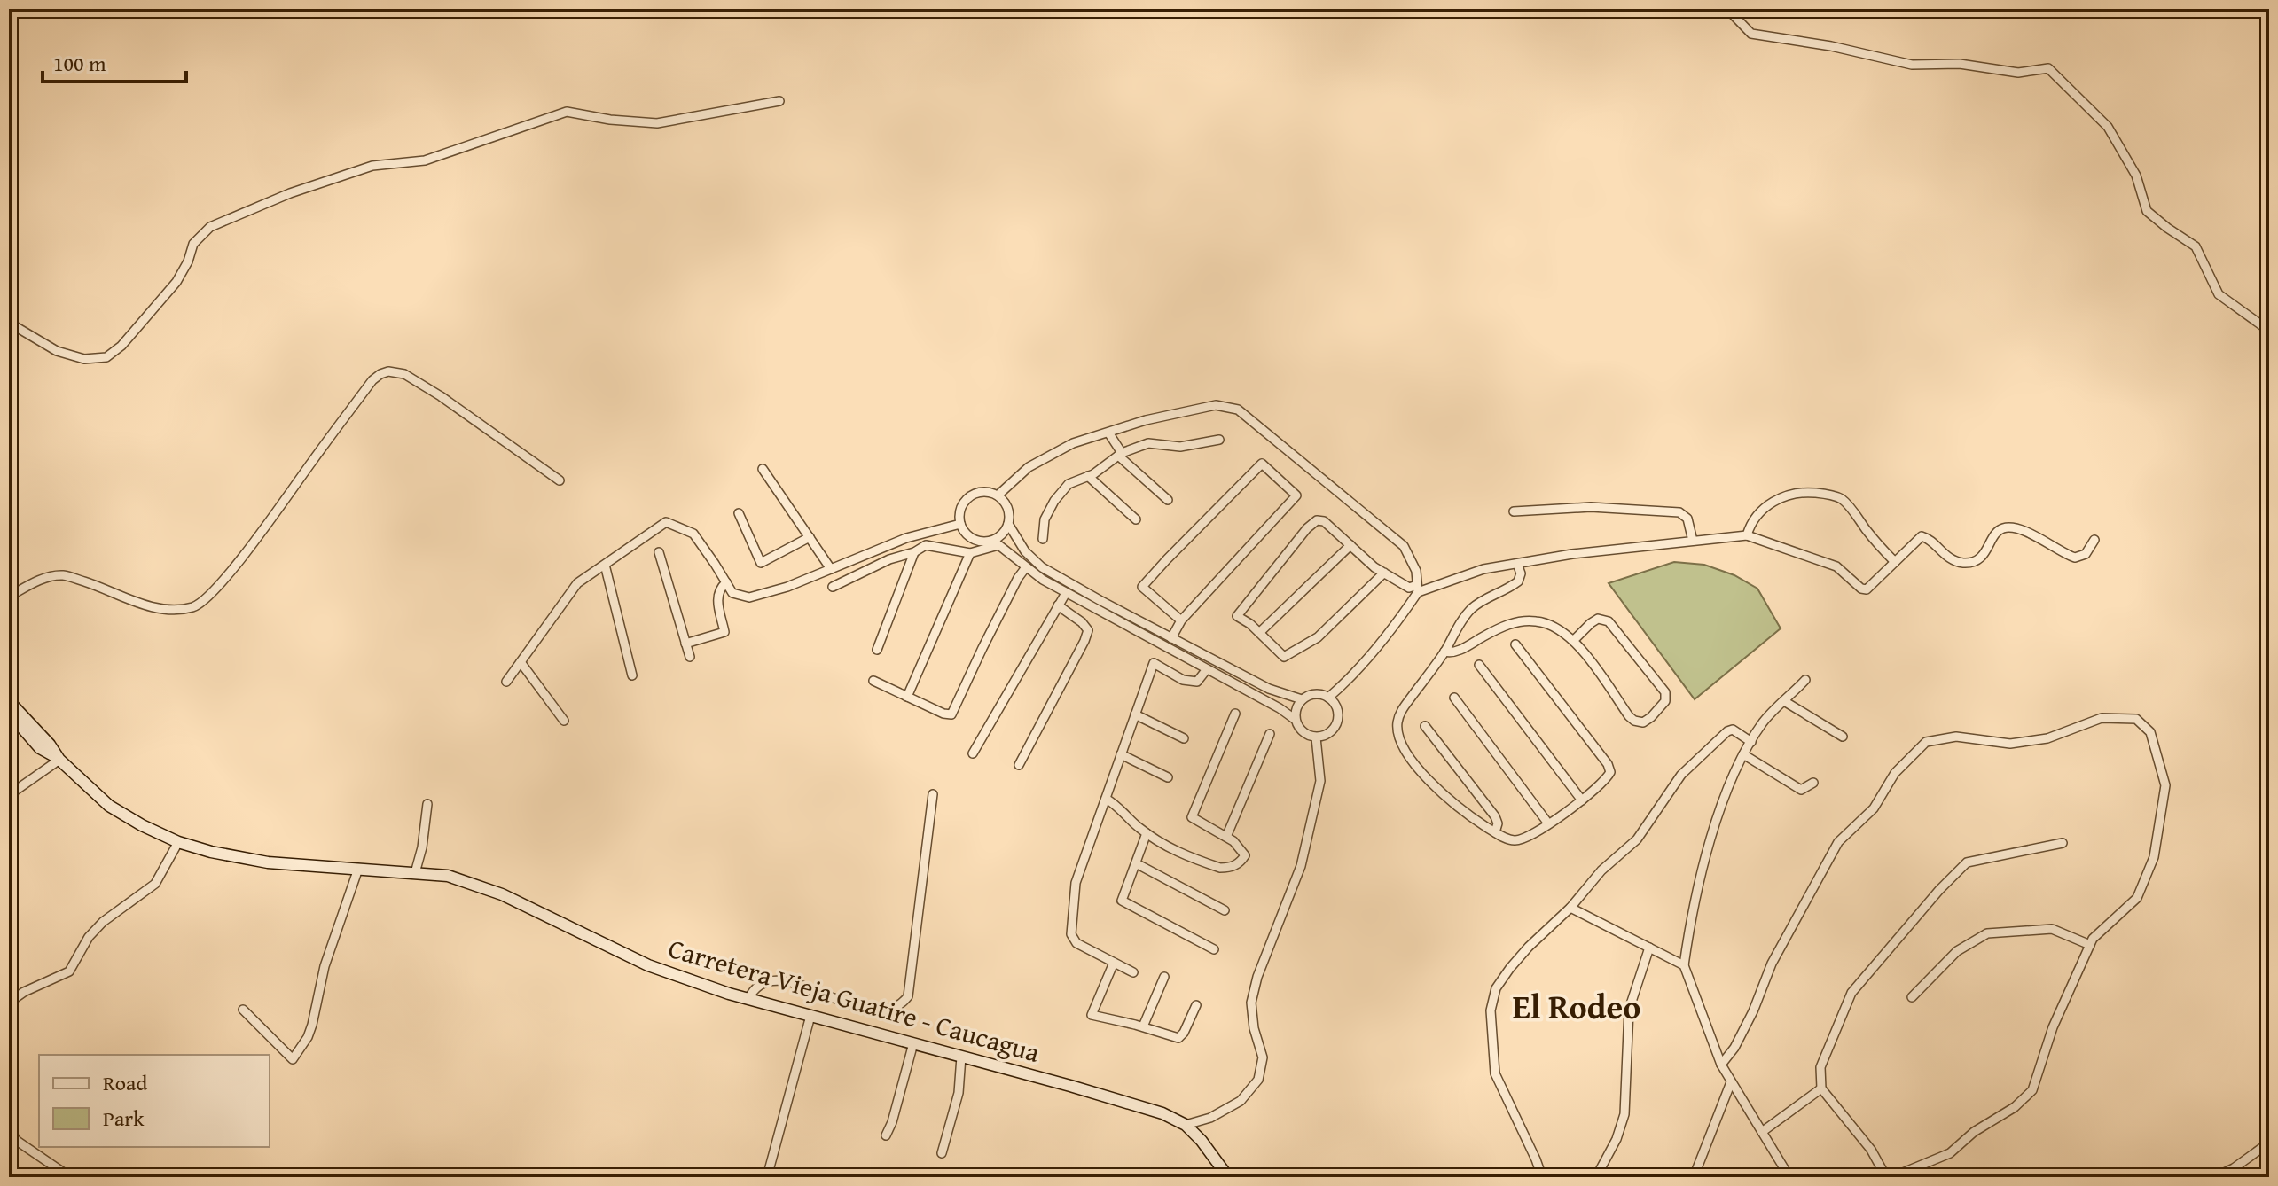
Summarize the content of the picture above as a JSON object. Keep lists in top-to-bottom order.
{
  "streets": {
    "main road": ["Carretera Vieja Guatire - Caucagua"]
  },
  "districts": ["El Rodeo"],
  "legend": ["Road", "Park"],
  "scale_bar": "100 m"
}
